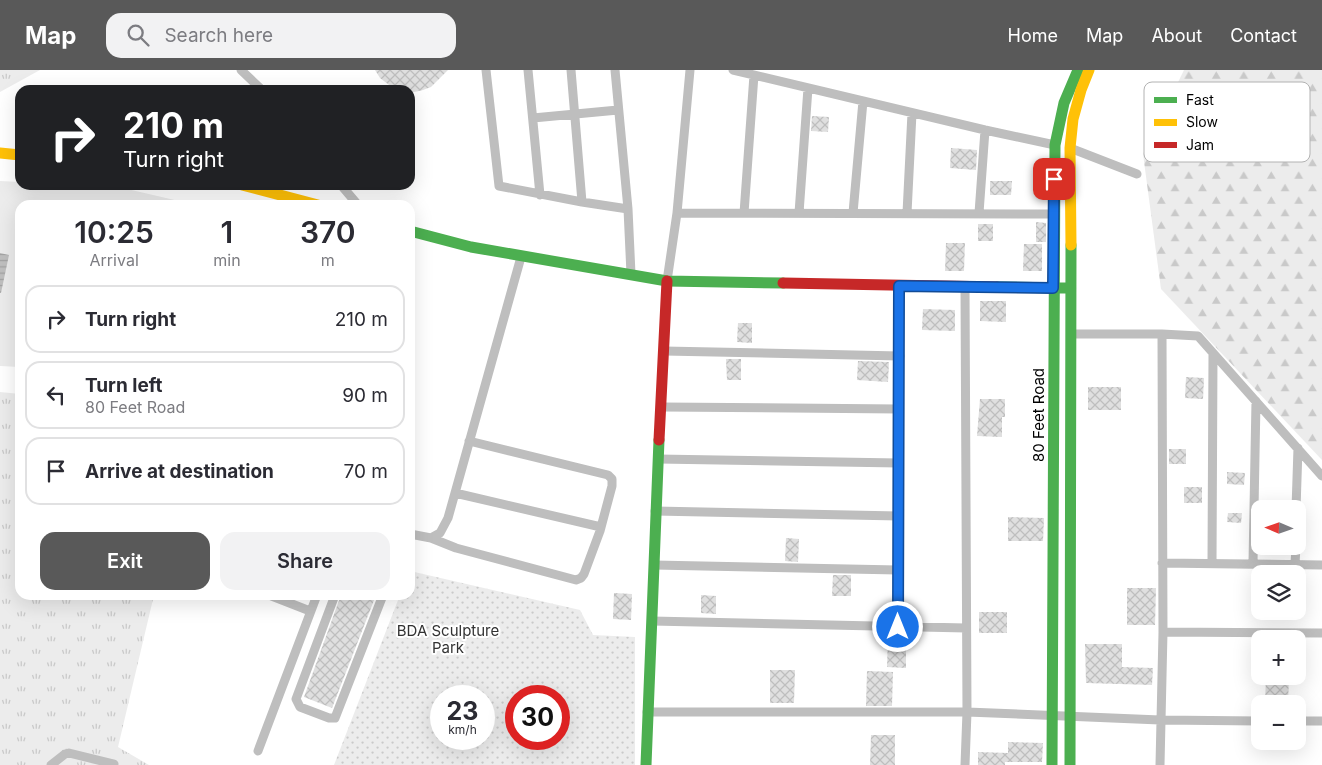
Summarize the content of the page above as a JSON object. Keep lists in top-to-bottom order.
{
  "streets": {
    "main road": ["80 Feet Road"]
  },
  "parks": ["BDA Sculpture Park"],
  "legend": ["Fast", "Slow", "Jam"],
  "north": "left",
  "page": {
    "header": "Map",
    "search": "Search here",
    "nav": [
      "Home",
      "Map",
      "About",
      "Contact"
    ],
    "turn": ["210 m", "Turn right"],
    "eta": [
      "10:25",
      "Arrival",
      "1",
      "min",
      "370",
      "m"
    ],
    "list": [
      {
        "name": "Turn right",
        "value": "210 m"
      },
      {
        "name": "Turn left",
        "note": "80 Feet Road",
        "value": "90 m"
      },
      {
        "name": "Arrive at destination",
        "value": "70 m"
      }
    ],
    "map_buttons": ["+", "−"],
    "buttons": ["Exit", "Share"],
    "speed": "23 km/h",
    "limit": "30"
  }
}
